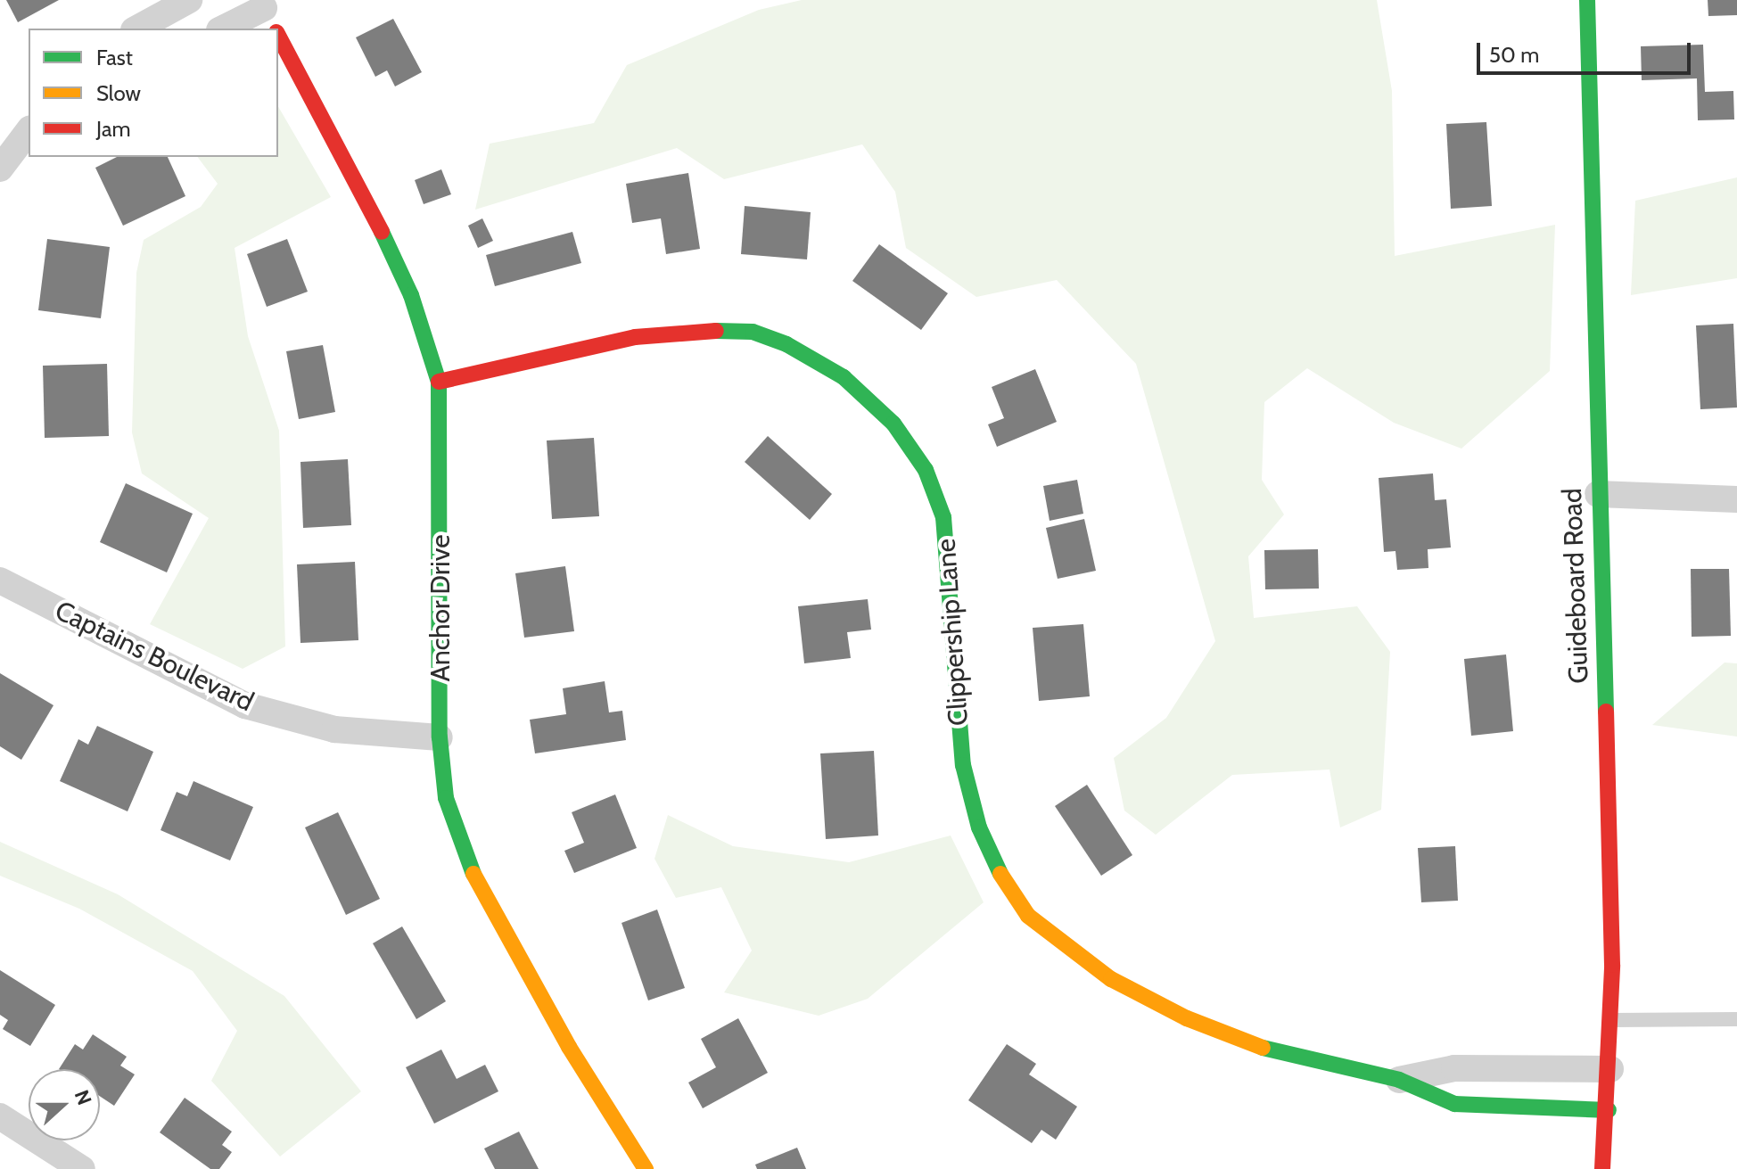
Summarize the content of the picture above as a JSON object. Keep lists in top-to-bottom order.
{
  "streets": {
    "street": [
      "Guideboard Road",
      "Anchor Drive",
      "Clippership Lane",
      "Captains Boulevard"
    ]
  },
  "crossings": [
    ["Guideboard Road", "Clippership Lane"],
    ["Anchor Drive", "Clippership Lane"],
    ["Anchor Drive", "Captains Boulevard"]
  ],
  "legend": ["Fast", "Slow", "Jam"],
  "scale_bar": "50 m",
  "north": "right"
}
